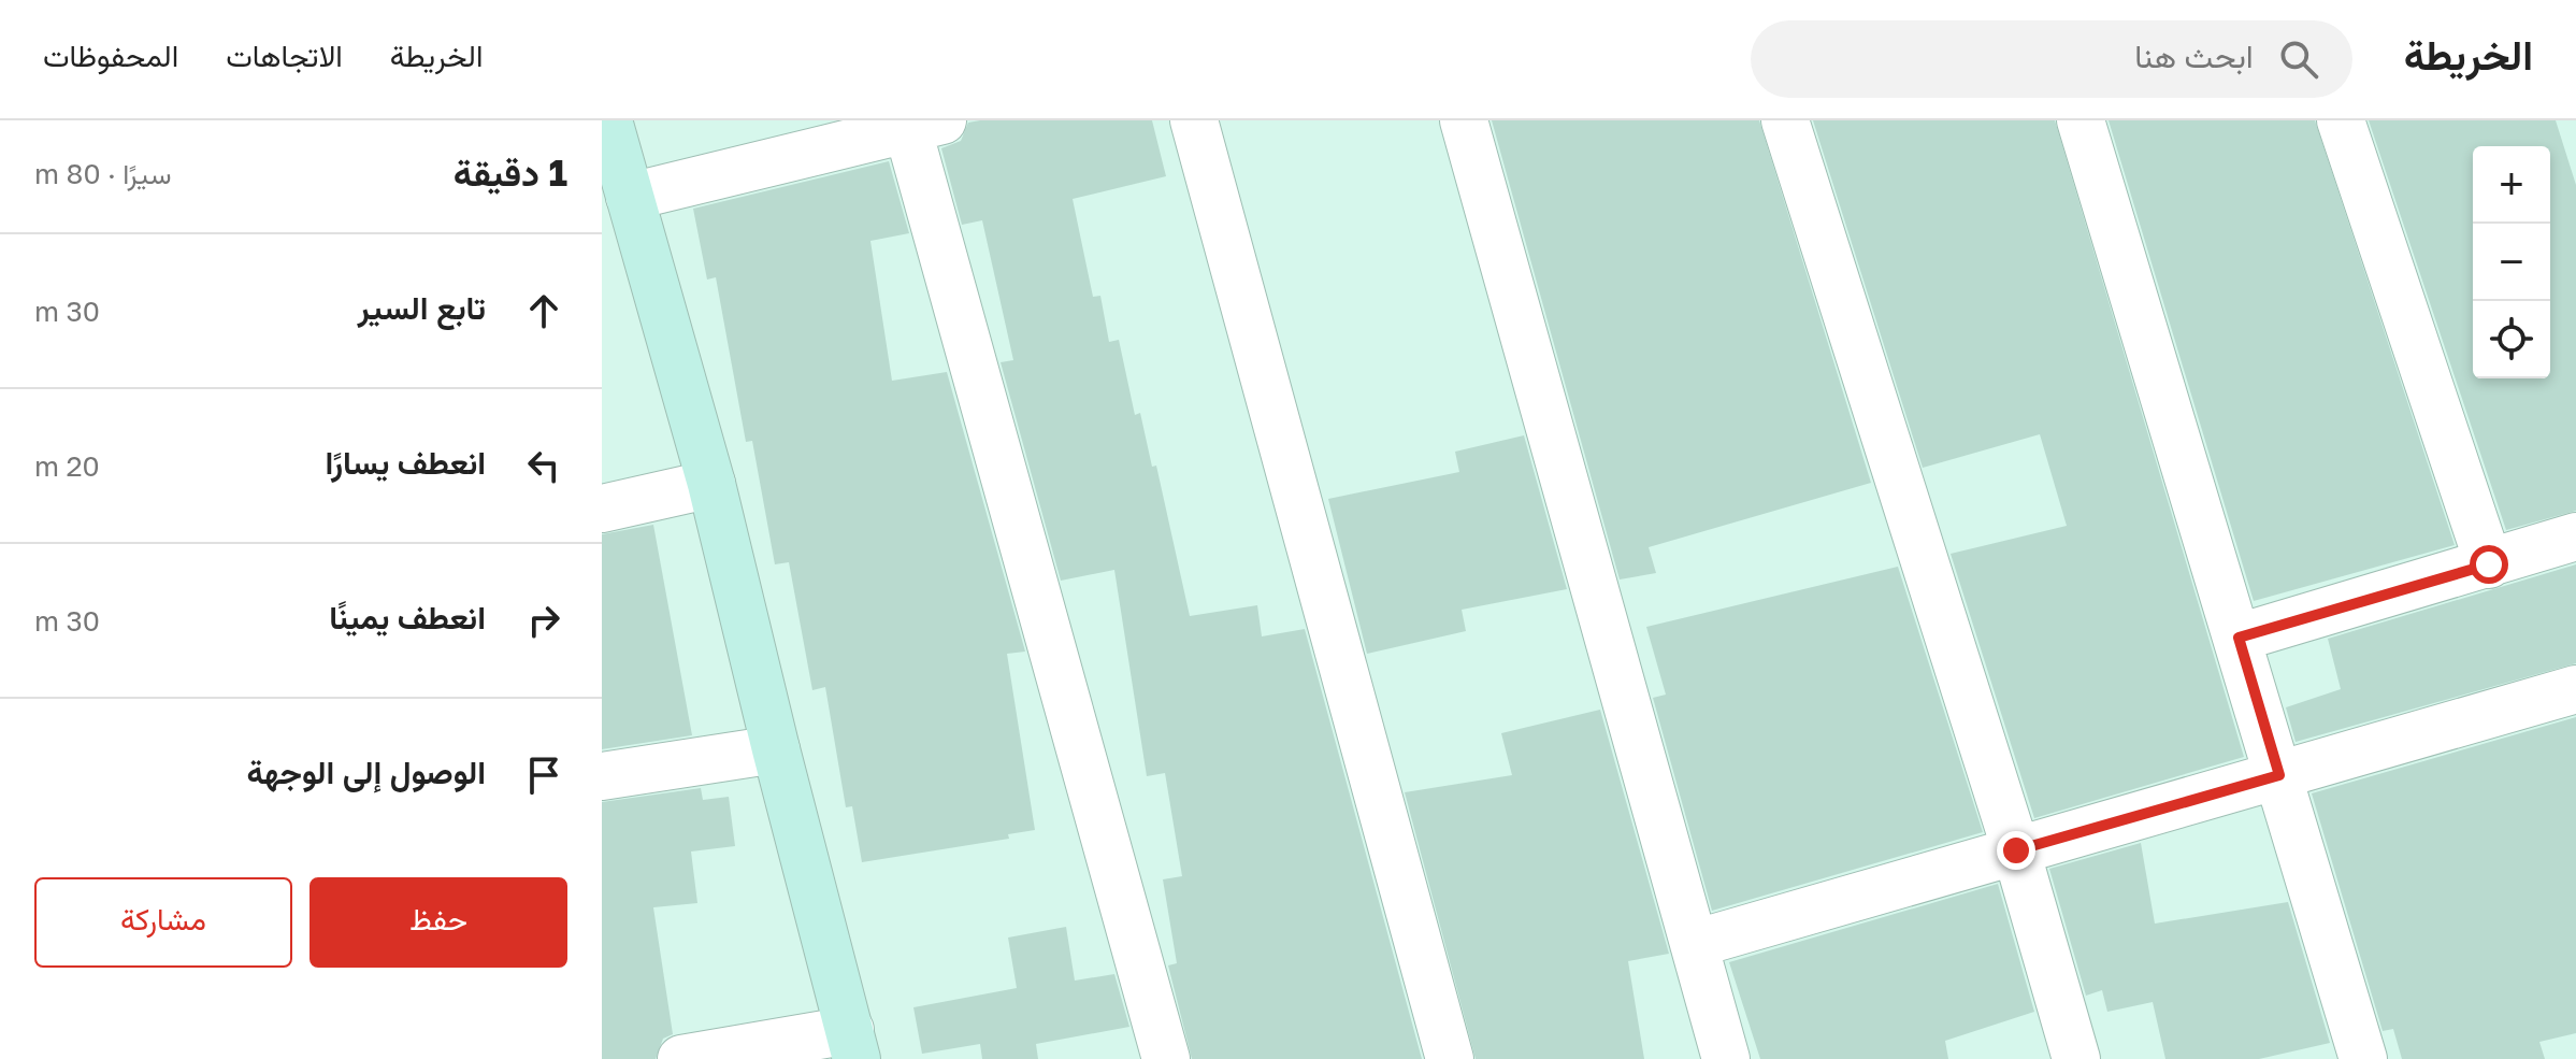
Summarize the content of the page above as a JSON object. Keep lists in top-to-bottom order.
{
  "page": {
    "header": "الخريطة",
    "search": "ابحث هنا",
    "nav": ["الخريطة", "الاتجاهات", "المحفوظات"],
    "heading": ["1 دقيقة", "سيرًا · 80 m"],
    "map_buttons": ["+", "−"],
    "list": [
      ["تابع السير", "30 m"],
      ["انعطف يسارًا", "20 m"],
      ["انعطف يمينًا", "30 m"],
      "الوصول إلى الوجهة"
    ],
    "buttons": ["حفظ", "مشاركة"]
  }
}
